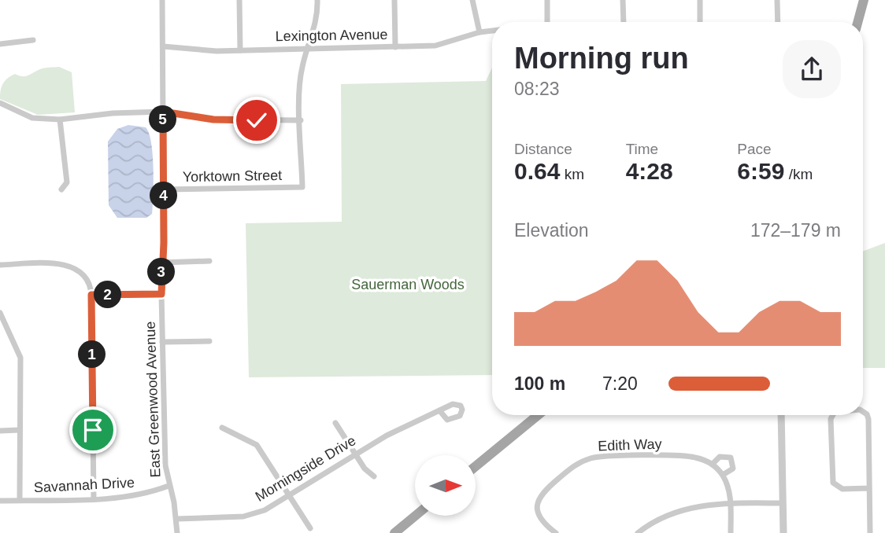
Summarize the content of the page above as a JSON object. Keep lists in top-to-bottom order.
{
  "streets": {
    "street": [
      "Lexington Avenue",
      "Yorktown Street",
      "East Greenwood Avenue",
      "Edith Way",
      "Morningside Drive",
      "Savannah Drive"
    ]
  },
  "crossings": [
    ["Lexington Avenue", "East Greenwood Avenue"],
    ["Yorktown Street", "East Greenwood Avenue"],
    ["East Greenwood Avenue", "Morningside Drive"],
    ["East Greenwood Avenue", "Savannah Drive"]
  ],
  "parks": ["Sauerman Woods"],
  "north": "right",
  "page": {
    "heading": ["Morning run", "08:23"],
    "pins": [
      "5",
      "4",
      "3",
      "2",
      "1"
    ],
    "stats": [
      ["Distance", "0.64 km"],
      ["Time", "4:28"],
      ["Pace", "6:59 /km"]
    ],
    "chart": ["Elevation", "172–179 m"],
    "list": [
      {
        "name": "100 m",
        "note": "7:20"
      }
    ]
  }
}
